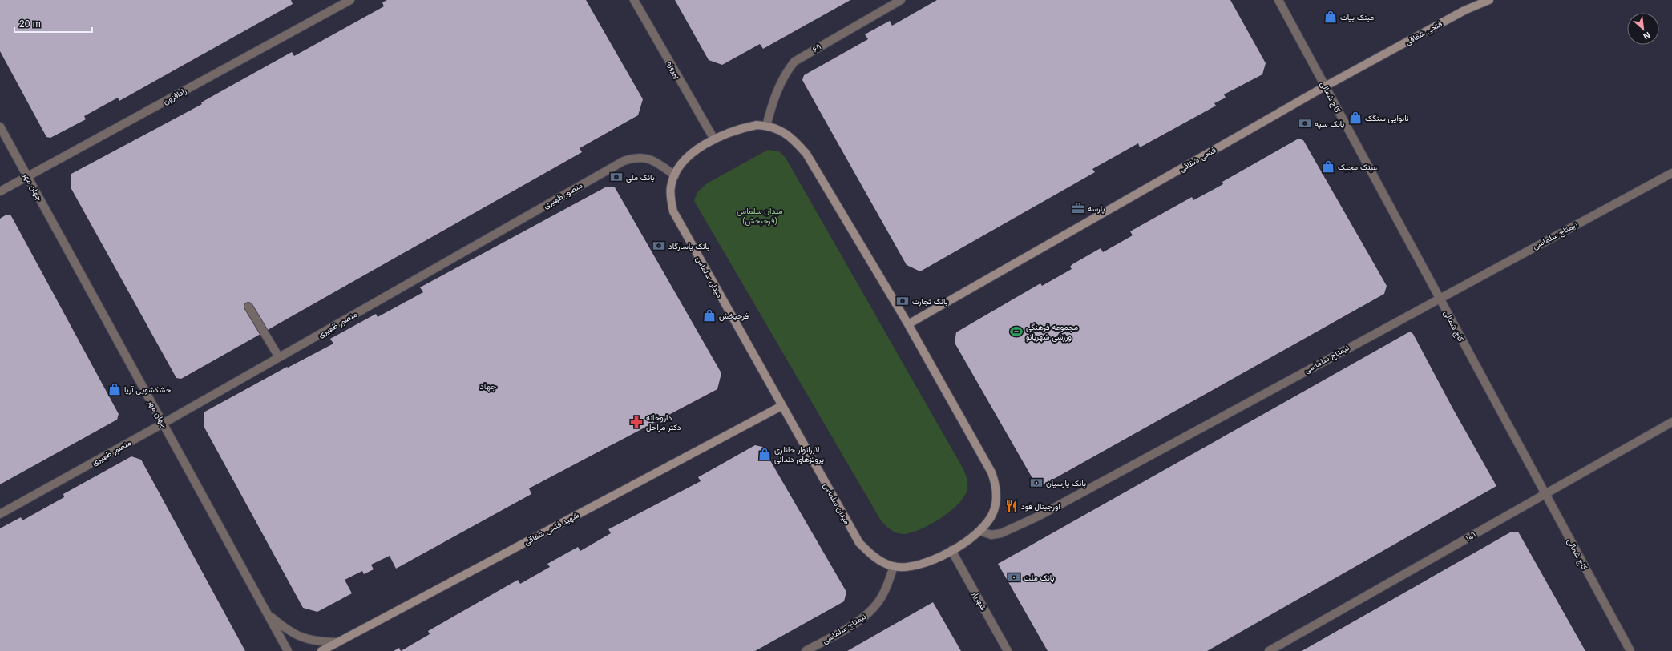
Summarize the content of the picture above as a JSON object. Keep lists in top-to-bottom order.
{
  "streets": {
    "main road": ["فتحی شقاقی", "میدان سلماس", "شهید فتحی شقاقی"],
    "street": [
      "۶/۱",
      "پیروزه",
      "رادافزون",
      "کاج شمالی",
      "جهان مهر",
      "منصور ظهیری",
      "نیمتاج سلماسی",
      "۱۰/۱",
      "شهریار"
    ]
  },
  "crossings": [
    ["فتحی شقاقی", "کاج شمالی"],
    ["فتحی شقاقی", "میدان سلماس"],
    ["۶/۱", "میدان سلماس"],
    ["پیروزه", "میدان سلماس"],
    ["رادافزون", "جهان مهر"],
    ["کاج شمالی", "نیمتاج سلماسی"],
    ["کاج شمالی", "۱۰/۱"],
    ["جهان مهر", "منصور ظهیری"],
    ["منصور ظهیری", "میدان سلماس"],
    ["نیمتاج سلماسی", "میدان سلماس"],
    ["میدان سلماس", "شهید فتحی شقاقی"],
    ["میدان سلماس", "شهریار"]
  ],
  "districts": ["جهاد"],
  "parks": ["میدان سلماس (فرحبخش)"],
  "places": {
    "shop": [
      "عینک بیات",
      "نانوایی سنگک",
      "عینک مجیک",
      "فرحبخش",
      "خشکشویی آریا",
      "لابراتوار خانلری پروتزهای دندانی"
    ],
    "bank": [
      "بانک سپه",
      "بانک ملی",
      "بانک پاسارگاد",
      "بانک تجارت",
      "بانک پارسیان",
      "بانک ملت"
    ],
    "office": ["پارسه"],
    "sports": ["مجموعه فرهنگی ورزشی شهربانو"],
    "pharmacy": ["داروخانه دکتر مراحل"],
    "restaurant": ["اورجینال فود"]
  },
  "scale_bar": "20 m",
  "north": "bottom right"
}
